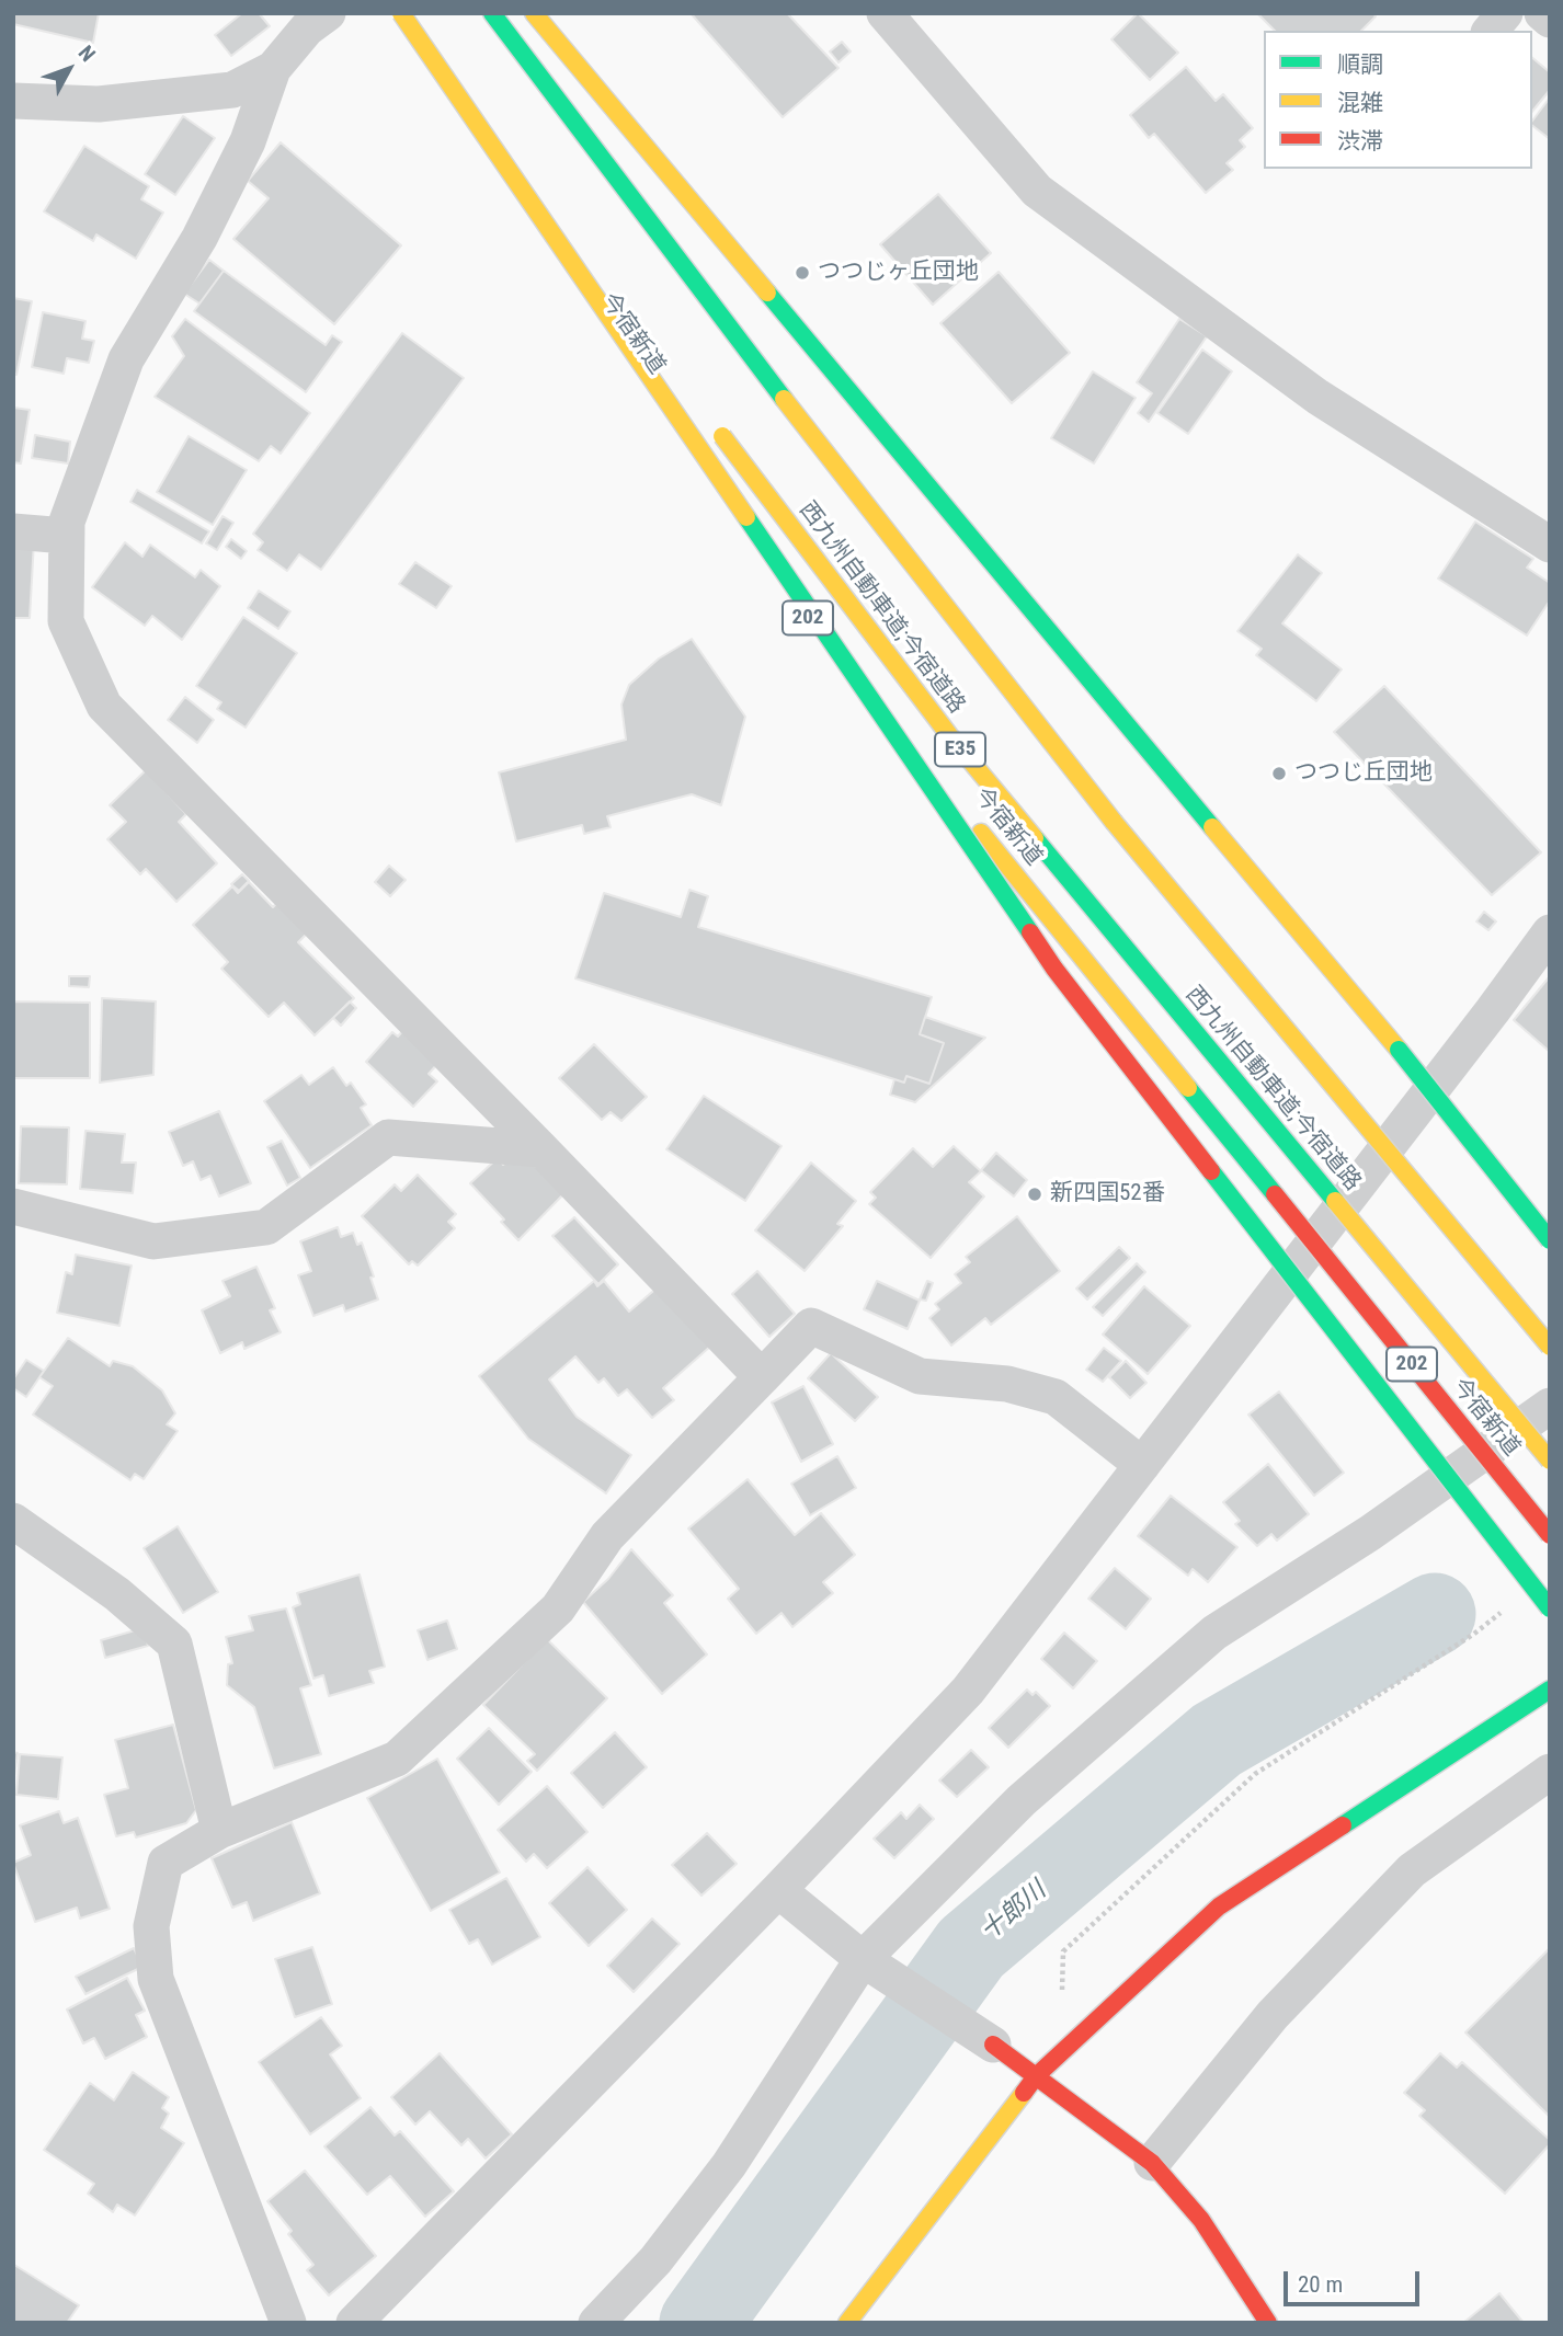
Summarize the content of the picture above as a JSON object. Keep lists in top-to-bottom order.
{
  "streets": {
    "main road": [
      "今宿新道",
      "西九州自動車道;今宿道路",
      "202",
      "E35"
    ]
  },
  "water": ["十郎川"],
  "places": ["つつじヶ丘団地", "つつじ丘団地", "新四国52番"],
  "legend": ["順調", "混雑", "渋滞"],
  "scale_bar": "20 m",
  "north": "top right"
}
